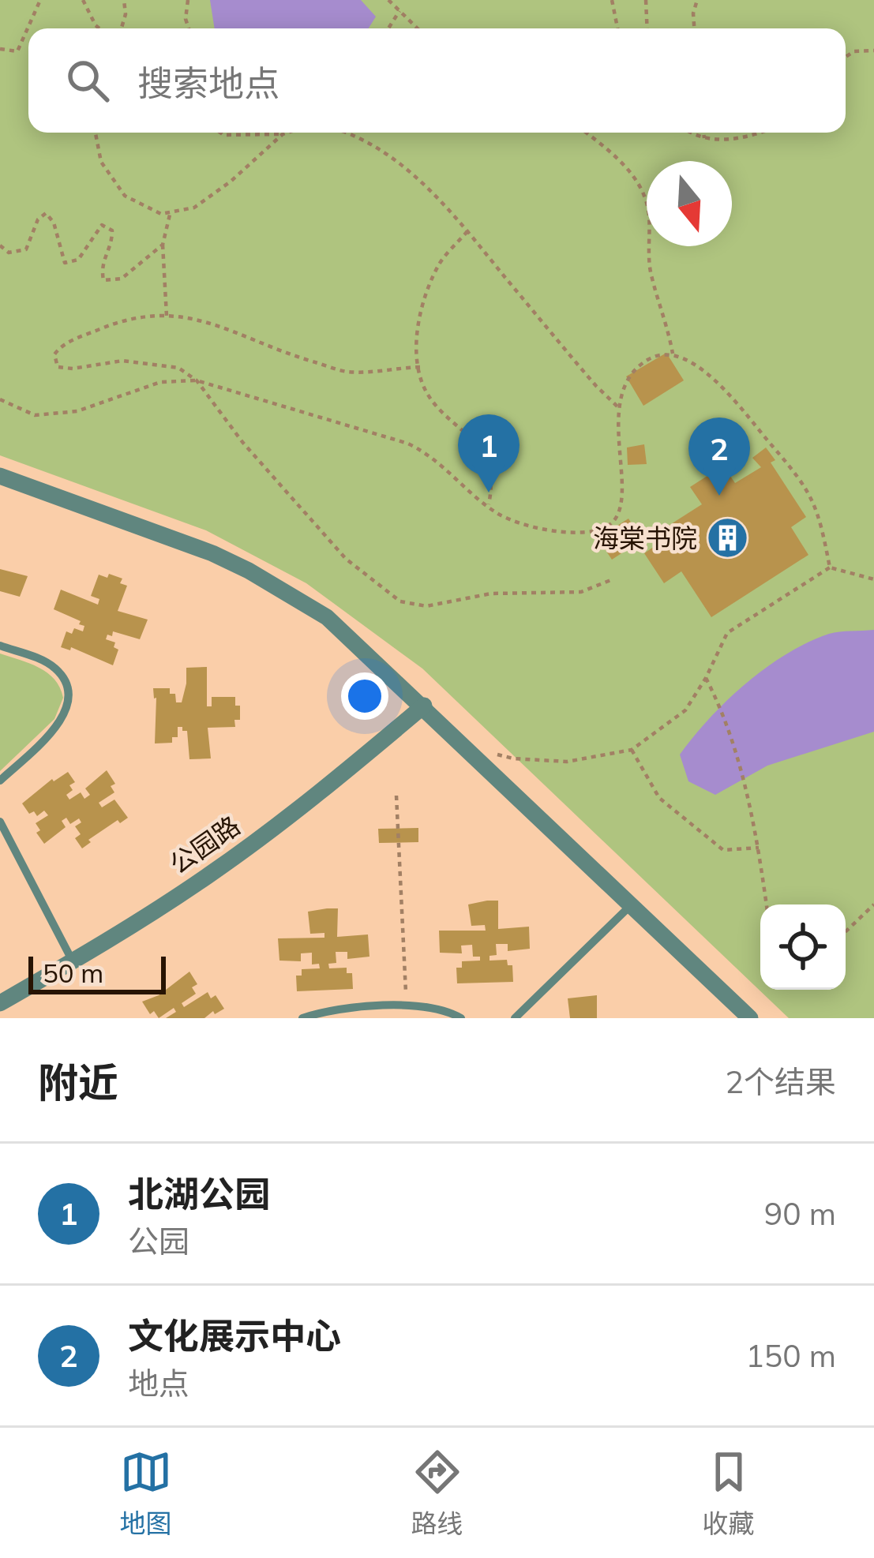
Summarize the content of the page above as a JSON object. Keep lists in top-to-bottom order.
{
  "streets": {
    "street": ["公园路"]
  },
  "places": {
    "building": ["海棠书院"]
  },
  "scale_bar": "50 m",
  "north": "bottom",
  "page": {
    "search": "搜索地点",
    "pins": ["1", "2"],
    "scale": "50 m",
    "heading": ["附近", "2个结果"],
    "list": [
      {
        "mark": "1",
        "name": "北湖公园",
        "note": "公园",
        "value": "90 m"
      },
      {
        "mark": "2",
        "name": "文化展示中心",
        "note": "地点",
        "value": "150 m"
      }
    ],
    "nav": ["地图", "路线", "收藏"]
  }
}
